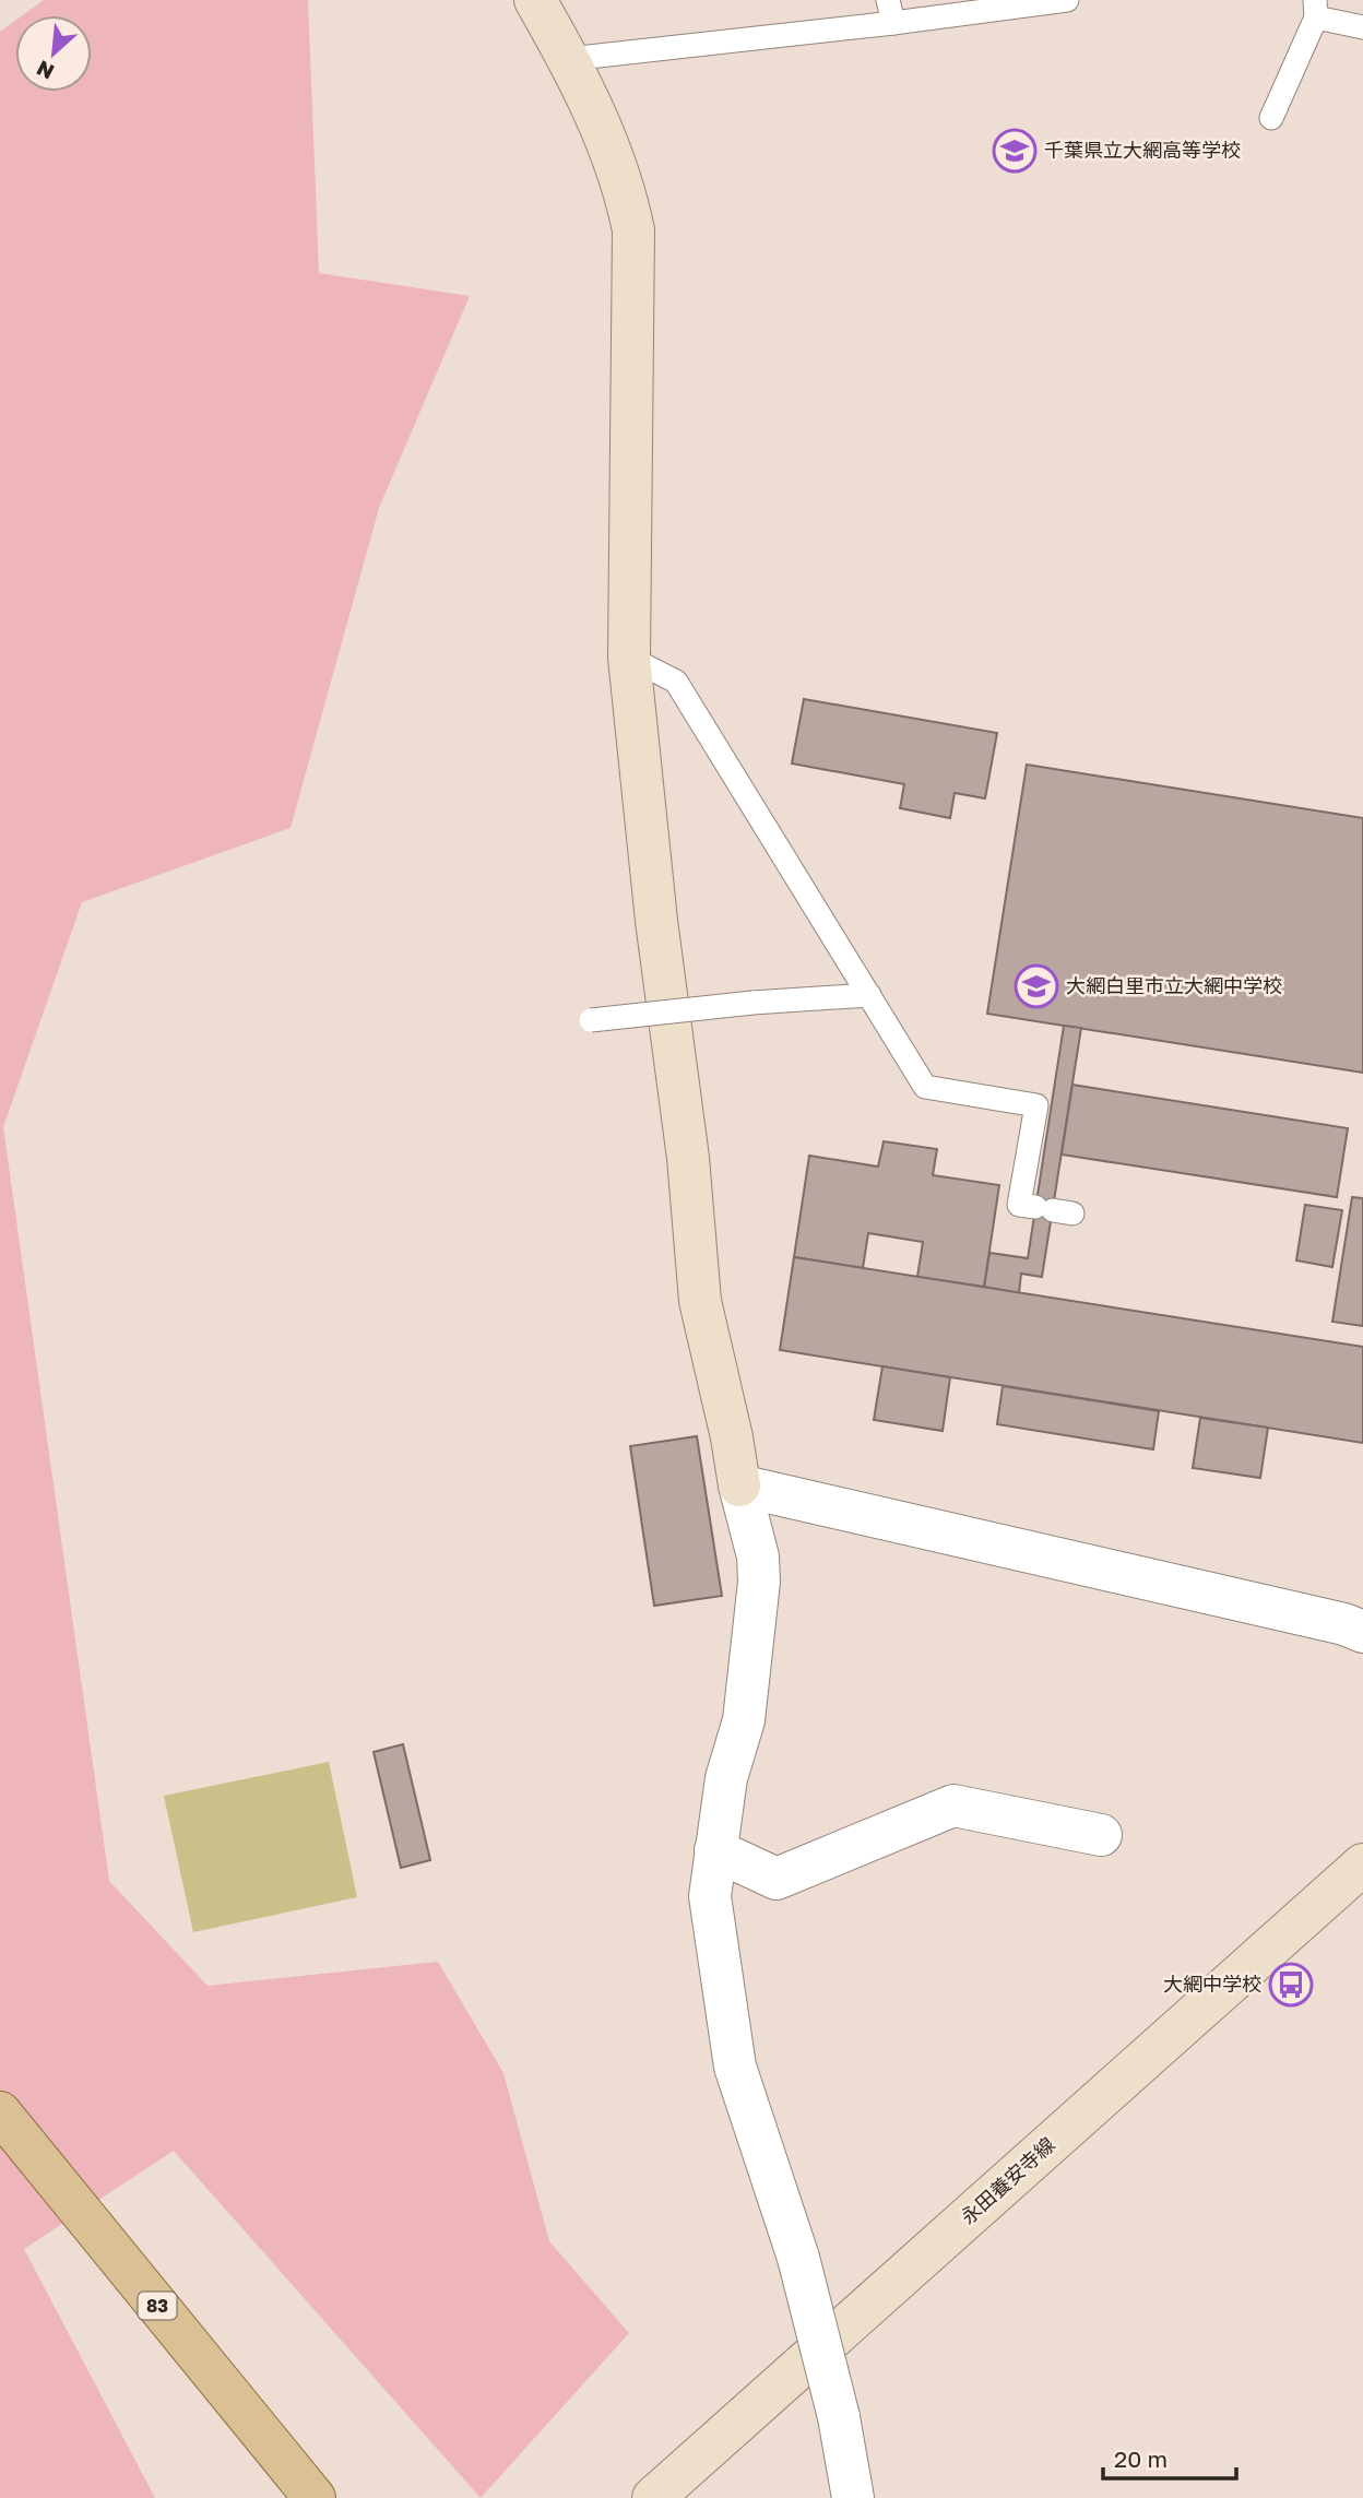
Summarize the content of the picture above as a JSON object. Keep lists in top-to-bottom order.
{
  "streets": {
    "main road": ["83"],
    "street": ["永田養安寺線"]
  },
  "places": {
    "school or university": ["千葉県立大網高等学校", "大網白里市立大網中学校"],
    "bus stop": ["大網中学校"]
  },
  "scale_bar": "20 m",
  "north": "bottom left"
}
